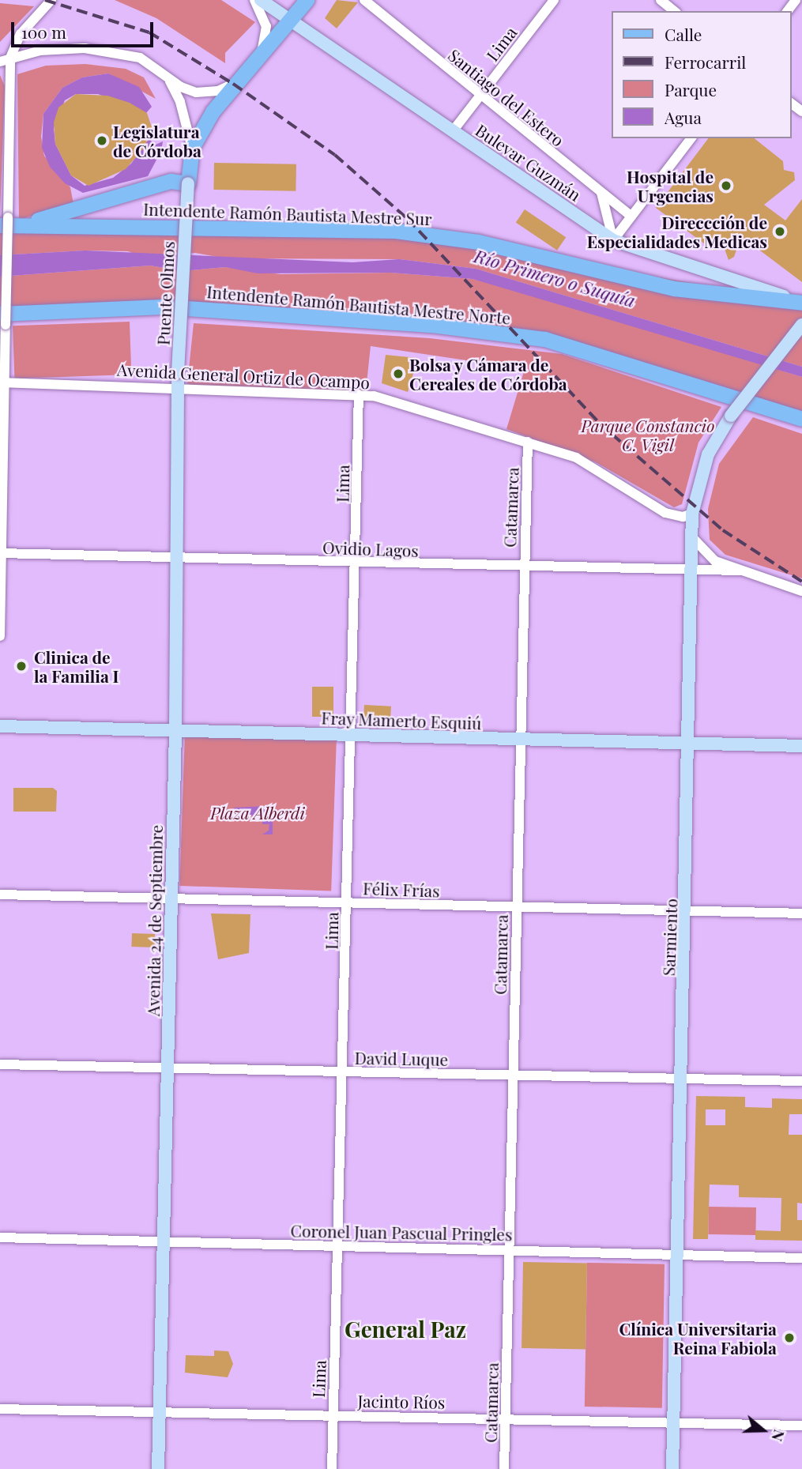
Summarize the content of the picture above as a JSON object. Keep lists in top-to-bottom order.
{
  "streets": {
    "main road": [
      "Bulevar Guzmán",
      "Intendente Ramón Bautista Mestre Sur",
      "Puente Olmos",
      "Intendente Ramón Bautista Mestre Norte",
      "Fray Mamerto Esquiú",
      "Avenida 24 de Septiembre",
      "Sarmiento"
    ],
    "street": [
      "Lima",
      "Santiago del Estero",
      "Avenida General Ortiz de Ocampo",
      "Catamarca",
      "Ovidio Lagos",
      "Félix Frías",
      "David Luque",
      "Coronel Juan Pascual Pringles",
      "Jacinto Ríos"
    ]
  },
  "crossings": [
    ["Lima", "Santiago del Estero"],
    ["Lima", "Bulevar Guzmán"],
    ["Lima", "Avenida General Ortiz de Ocampo"],
    ["Lima", "Ovidio Lagos"],
    ["Lima", "Fray Mamerto Esquiú"],
    ["Lima", "Félix Frías"],
    ["Lima", "David Luque"],
    ["Lima", "Coronel Juan Pascual Pringles"],
    ["Lima", "Jacinto Ríos"],
    ["Bulevar Guzmán", "Intendente Ramón Bautista Mestre Sur"],
    ["Puente Olmos", "Avenida 24 de Septiembre"],
    ["Avenida General Ortiz de Ocampo", "Catamarca"],
    ["Avenida General Ortiz de Ocampo", "Avenida 24 de Septiembre"],
    ["Avenida General Ortiz de Ocampo", "Sarmiento"],
    ["Catamarca", "Ovidio Lagos"],
    ["Catamarca", "Fray Mamerto Esquiú"],
    ["Catamarca", "Félix Frías"],
    ["Catamarca", "David Luque"],
    ["Catamarca", "Coronel Juan Pascual Pringles"],
    ["Catamarca", "Jacinto Ríos"],
    ["Ovidio Lagos", "Avenida 24 de Septiembre"],
    ["Ovidio Lagos", "Sarmiento"],
    ["Fray Mamerto Esquiú", "Avenida 24 de Septiembre"],
    ["Fray Mamerto Esquiú", "Sarmiento"],
    ["Félix Frías", "Avenida 24 de Septiembre"],
    ["Félix Frías", "Sarmiento"],
    ["Avenida 24 de Septiembre", "David Luque"],
    ["Avenida 24 de Septiembre", "Coronel Juan Pascual Pringles"],
    ["Avenida 24 de Septiembre", "Jacinto Ríos"],
    ["Sarmiento", "David Luque"],
    ["Sarmiento", "Coronel Juan Pascual Pringles"],
    ["Sarmiento", "Jacinto Ríos"]
  ],
  "districts": ["General Paz"],
  "water": ["Río Primero o Suquía"],
  "parks": ["Parque Constancio C. Vigil", "Plaza Alberdi"],
  "places": [
    "Legislatura de Córdoba",
    "Hospital de Urgencias",
    "Direccción de Especialidades Medicas",
    "Bolsa y Cámara de Cereales de Córdoba",
    "Clinica de la Familia I",
    "Clínica Universitaria Reina Fabiola"
  ],
  "legend": [
    "Calle",
    "Ferrocarril",
    "Parque",
    "Agua"
  ],
  "scale_bar": "100 m",
  "north": "right"
}
